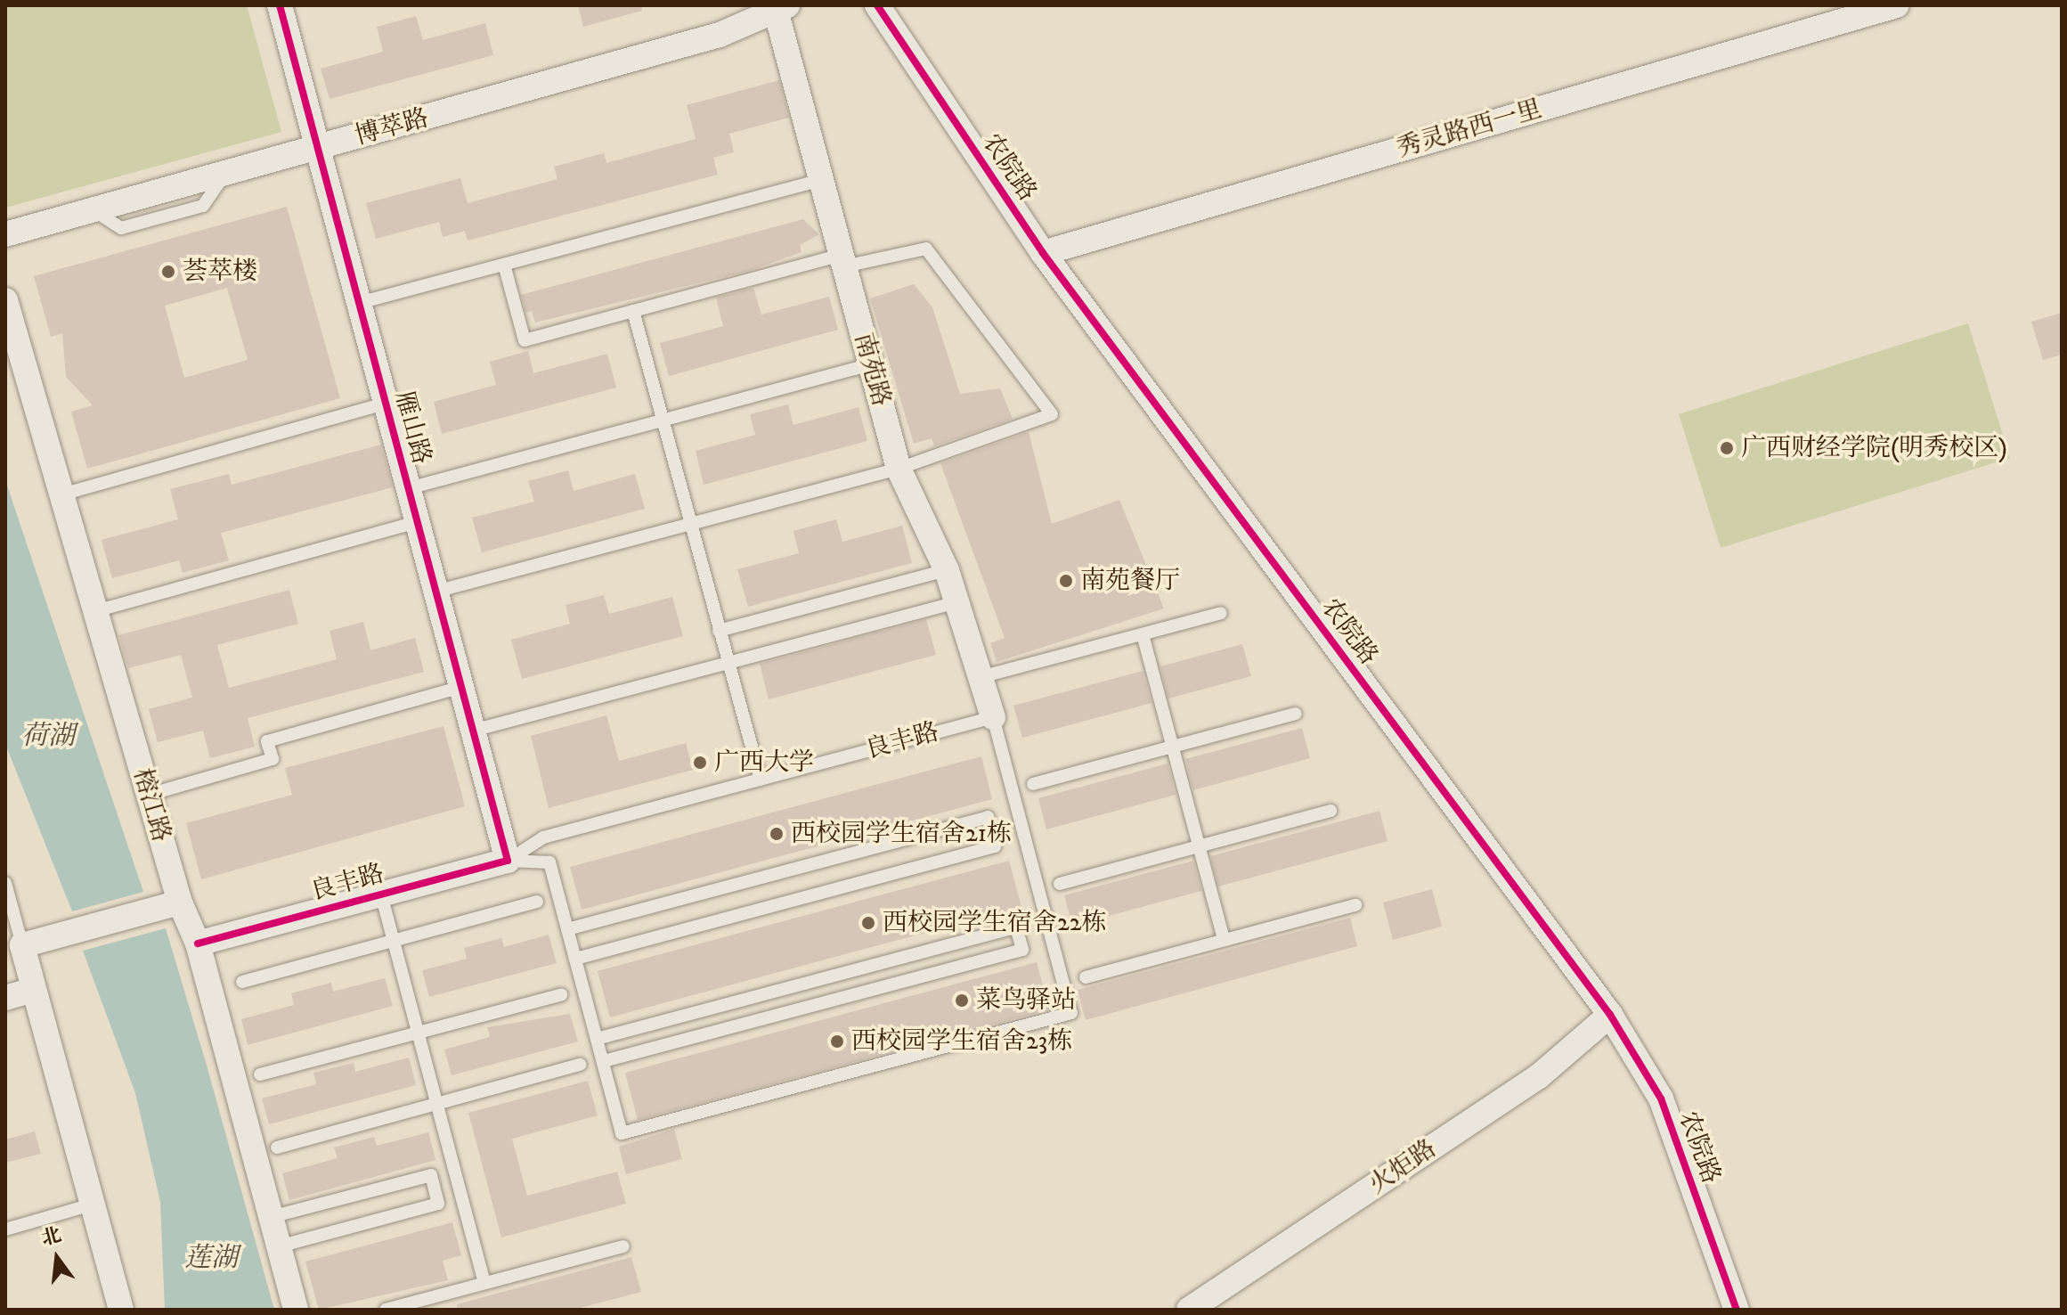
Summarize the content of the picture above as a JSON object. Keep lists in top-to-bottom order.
{
  "streets": {
    "street": [
      "博萃路",
      "秀灵路西一里",
      "农院路",
      "南苑路",
      "雁山路",
      "良丰路",
      "榕江路",
      "火炬路"
    ]
  },
  "crossings": [
    ["博萃路", "南苑路"],
    ["博萃路", "雁山路"],
    ["秀灵路西一里", "农院路"],
    ["农院路", "火炬路"],
    ["南苑路", "良丰路"],
    ["雁山路", "良丰路"],
    ["良丰路", "榕江路"]
  ],
  "water": ["荷湖", "莲湖"],
  "places": [
    "荟萃楼",
    "广西财经学院(明秀校区)",
    "南苑餐厅",
    "广西大学",
    "西校园学生宿舍21栋",
    "西校园学生宿舍22栋",
    "菜鸟驿站",
    "西校园学生宿舍23栋"
  ],
  "north": "top"
}
